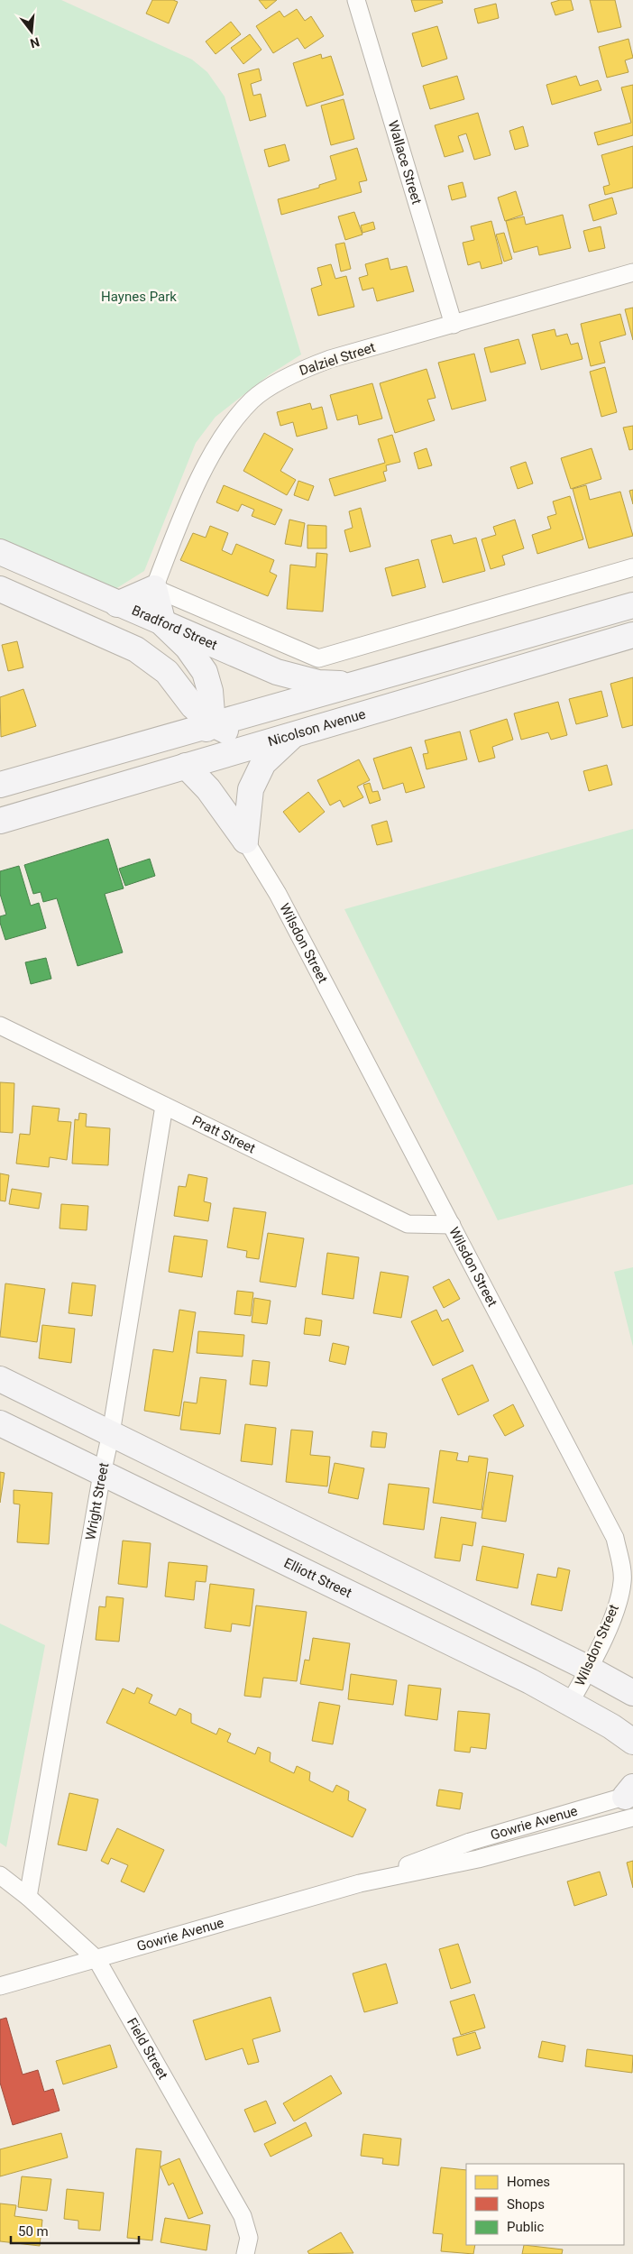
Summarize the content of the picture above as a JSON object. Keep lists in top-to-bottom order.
{
  "streets": {
    "street": [
      "Wallace Street",
      "Dalziel Street",
      "Bradford Street",
      "Nicolson Avenue",
      "Wilsdon Street",
      "Pratt Street",
      "Wright Street",
      "Elliott Street",
      "Gowrie Avenue",
      "Field Street"
    ]
  },
  "crossings": [
    ["Wallace Street", "Dalziel Street"],
    ["Wilsdon Street", "Pratt Street"],
    ["Wilsdon Street", "Elliott Street"],
    ["Pratt Street", "Wright Street"],
    ["Wright Street", "Elliott Street"],
    ["Wright Street", "Field Street"],
    ["Gowrie Avenue", "Field Street"]
  ],
  "parks": ["Haynes Park"],
  "legend": ["Homes", "Shops", "Public"],
  "scale_bar": "50 m",
  "north": "bottom"
}
